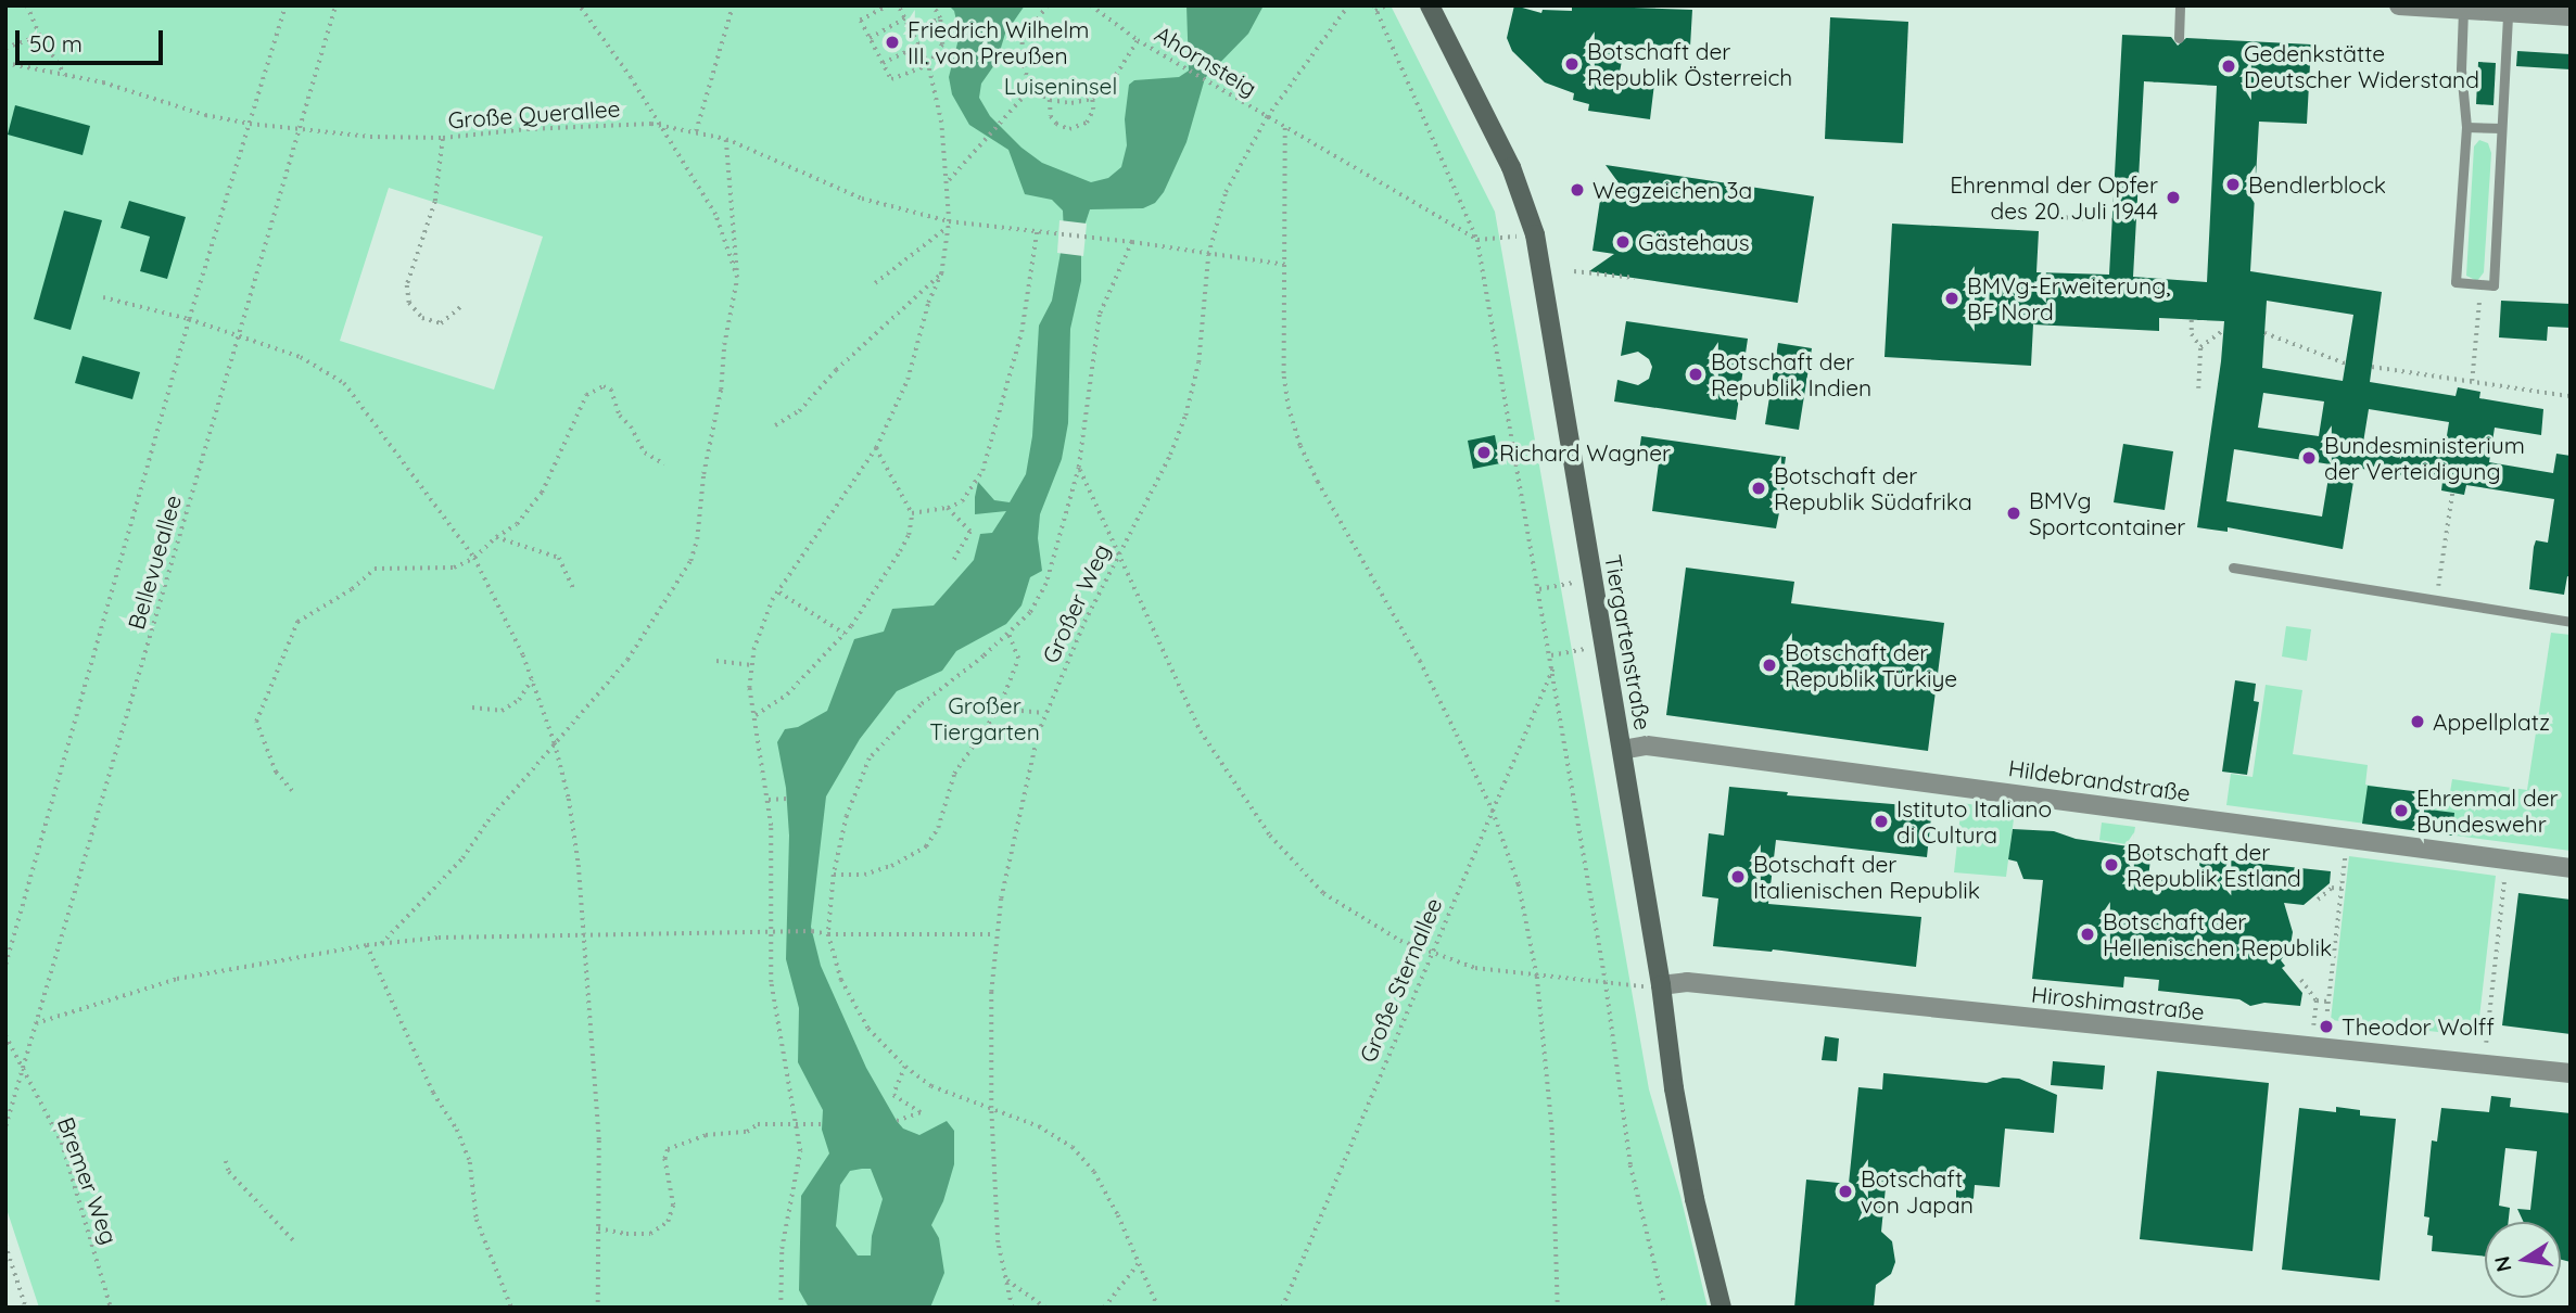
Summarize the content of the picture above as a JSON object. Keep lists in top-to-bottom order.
{
  "streets": {
    "main road": ["Tiergartenstraße"],
    "street": ["Hildebrandstraße", "Hiroshimastraße"],
    "path": [
      "Ahornsteig",
      "Große Querallee",
      "Bellevueallee",
      "Großer Weg",
      "Große Sternallee",
      "Bremer Weg"
    ]
  },
  "crossings": [
    ["Ahornsteig", "Großer Weg"],
    ["Große Querallee", "Bellevueallee"],
    ["Große Querallee", "Großer Weg"],
    ["Bellevueallee", "Bremer Weg"],
    ["Tiergartenstraße", "Hildebrandstraße"],
    ["Tiergartenstraße", "Hiroshimastraße"]
  ],
  "parks": ["Luiseninsel", "Großer Tiergarten"],
  "places": [
    "Friedrich Wilhelm III. von Preußen",
    "Botschaft der Republik Österreich",
    "Gedenkstätte Deutscher Widerstand",
    "Bendlerblock",
    "Wegzeichen 3a",
    "Ehrenmal der Opfer des 20. Juli 1944",
    "Gästehaus",
    "BMVg-Erweiterung, BF Nord",
    "Botschaft der Republik Indien",
    "Richard Wagner",
    "Bundesministerium der Verteidigung",
    "Botschaft der Republik Südafrika",
    "BMVg Sportcontainer",
    "Botschaft der Republik Türkiye",
    "Appellplatz",
    "Ehrenmal der Bundeswehr",
    "Istituto Italiano di Cultura",
    "Botschaft der Republik Estland",
    "Botschaft der Italienischen Republik",
    "Botschaft der Hellenischen Republik",
    "Theodor Wolff",
    "Botschaft von Japan"
  ],
  "scale_bar": "50 m",
  "north": "left"
}
